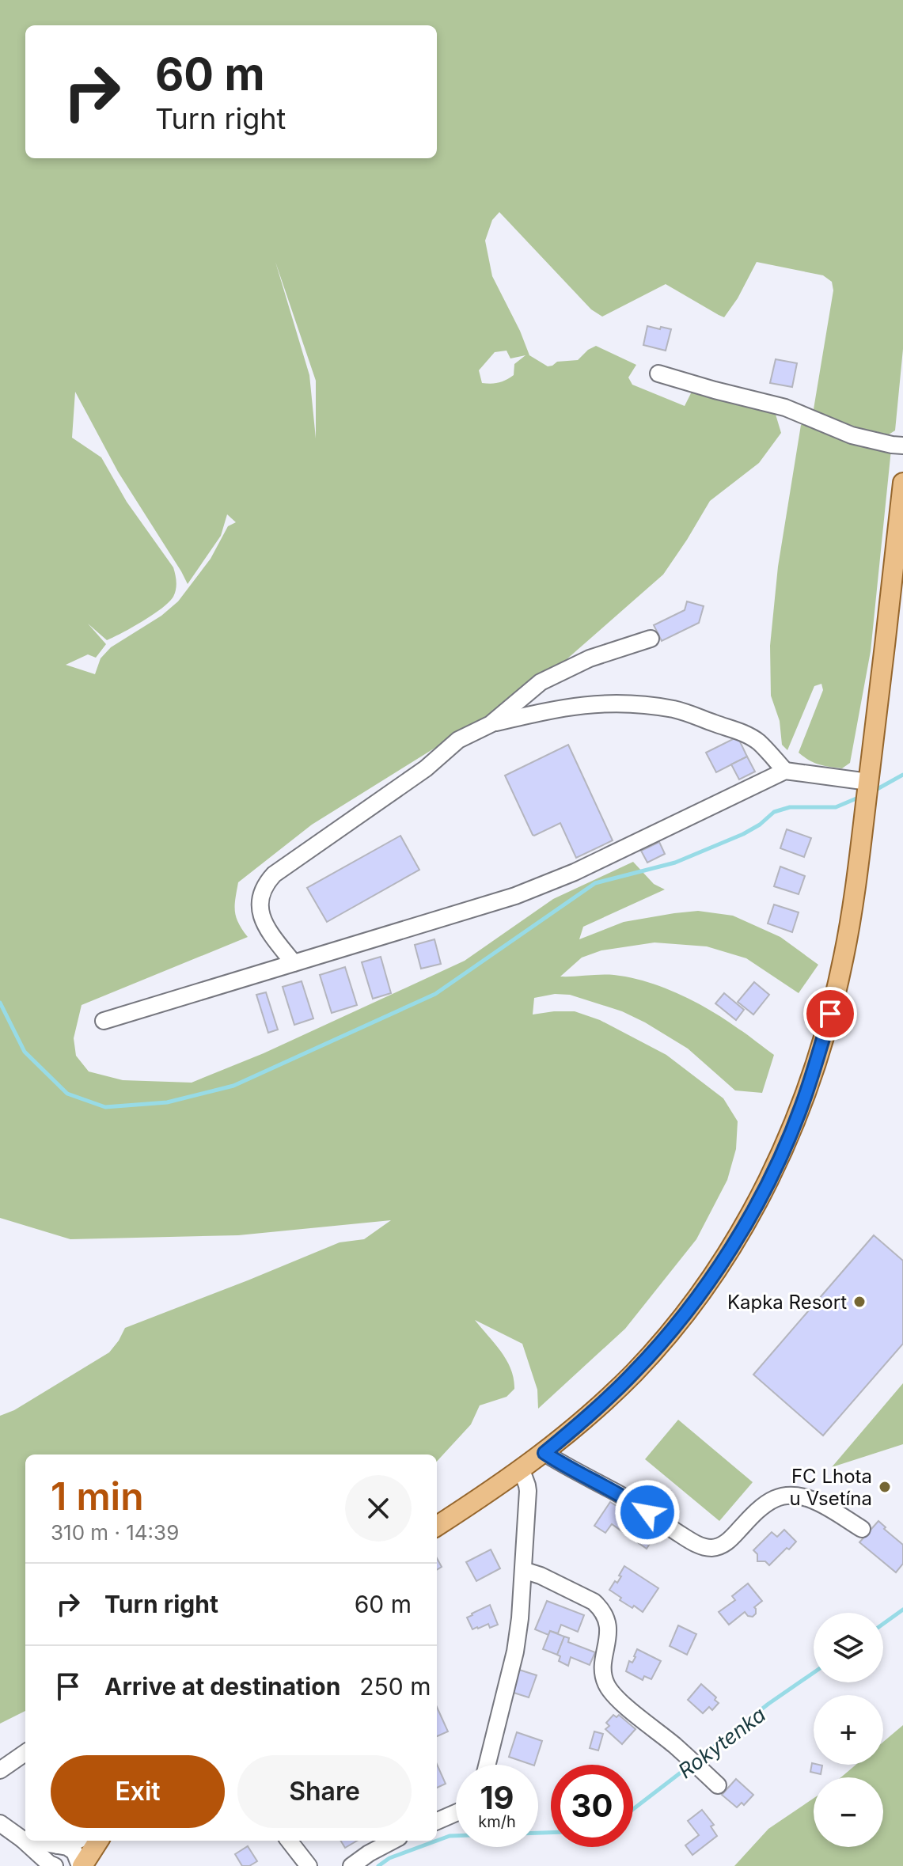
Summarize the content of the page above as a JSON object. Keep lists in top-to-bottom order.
{
  "water": ["Rokytenka"],
  "places": ["Kapka Resort", "FC Lhota u Vsetína"],
  "page": {
    "turn": ["60 m", "Turn right"],
    "heading": ["1 min", "310 m · 14:39"],
    "list": [
      {
        "name": "Turn right",
        "value": "60 m"
      },
      {
        "name": "Arrive at destination",
        "value": "250 m"
      }
    ],
    "map_buttons": ["+", "−"],
    "buttons": ["Exit", "Share"],
    "speed": "19 km/h",
    "limit": "30"
  }
}
